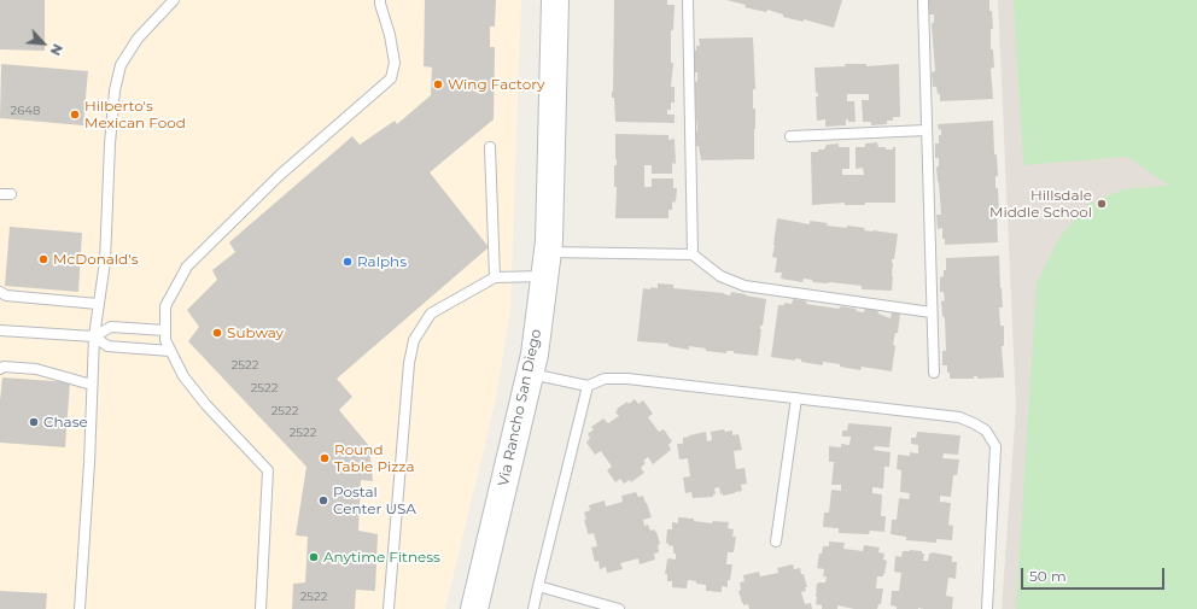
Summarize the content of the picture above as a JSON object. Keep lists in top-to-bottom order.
{
  "streets": {
    "street": ["Via Rancho San Diego"]
  },
  "places": [
    "Wing Factory",
    "Hilberto's Mexican Food",
    "Hillsdale Middle School",
    "McDonald's",
    "Ralphs",
    "Subway",
    "Chase",
    "Round Table Pizza",
    "Postal Center USA",
    "Anytime Fitness"
  ],
  "house_numbers": [
    "2648",
    "2522",
    "2522",
    "2522",
    "2522",
    "2522"
  ],
  "scale_bar": "50 m",
  "north": "bottom right"
}
